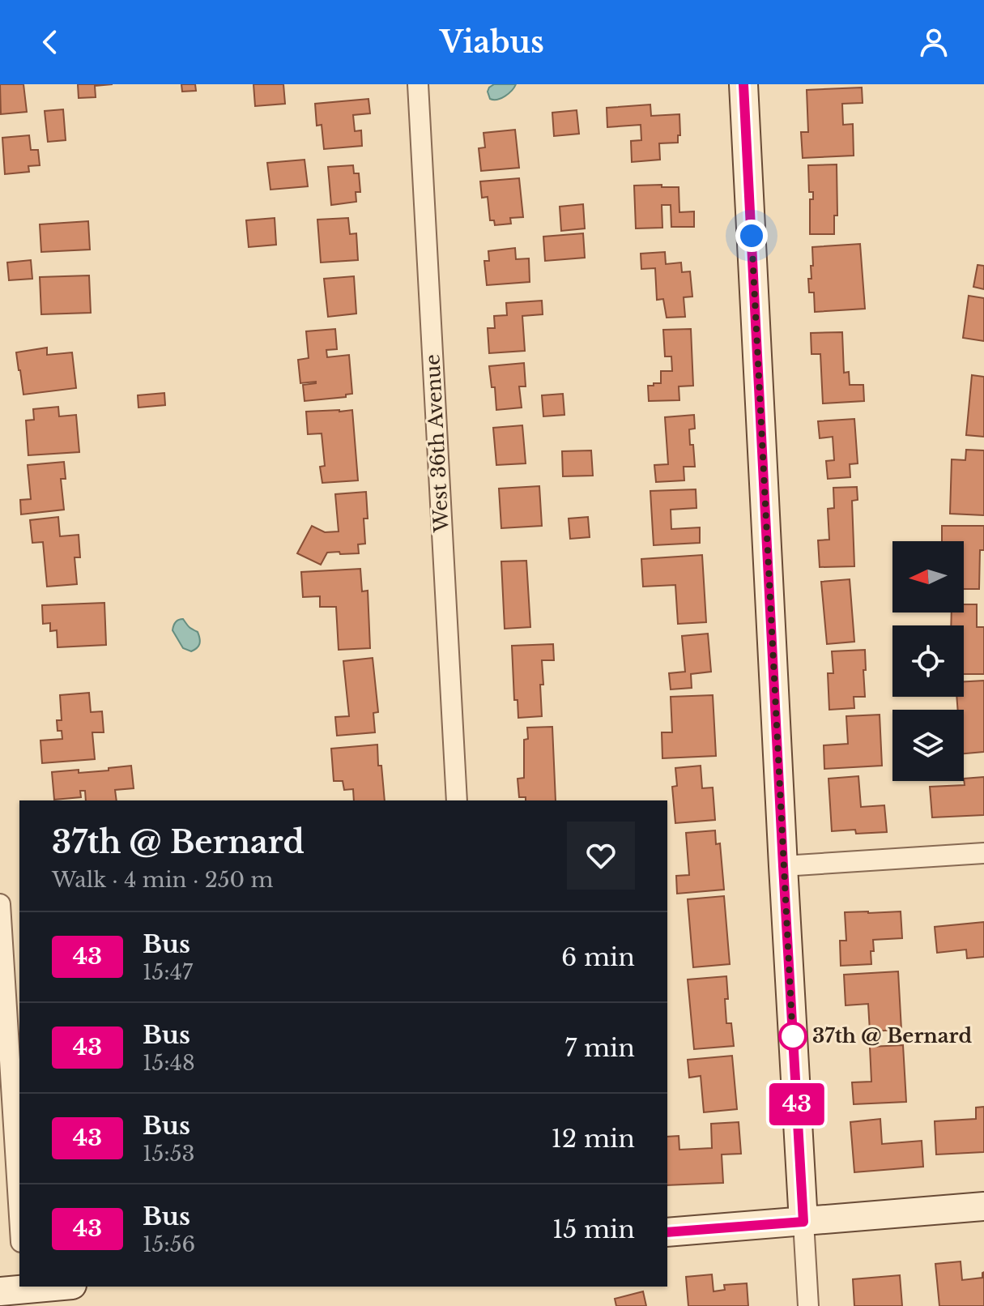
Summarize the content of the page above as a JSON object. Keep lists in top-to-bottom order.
{
  "streets": {
    "street": ["West 36th Avenue"]
  },
  "places": ["37th @ Bernard"],
  "lines": ["bus line 43"],
  "north": "left",
  "page": {
    "header": "Viabus",
    "on_map": "43",
    "heading": ["37th @ Bernard", "Walk · 4 min · 250 m"],
    "list": [
      {
        "mark": "43",
        "name": "Bus",
        "note": "15:47",
        "value": "6 min"
      },
      {
        "mark": "43",
        "name": "Bus",
        "note": "15:48",
        "value": "7 min"
      },
      {
        "mark": "43",
        "name": "Bus",
        "note": "15:53",
        "value": "12 min"
      },
      {
        "mark": "43",
        "name": "Bus",
        "note": "15:56",
        "value": "15 min"
      }
    ]
  }
}
